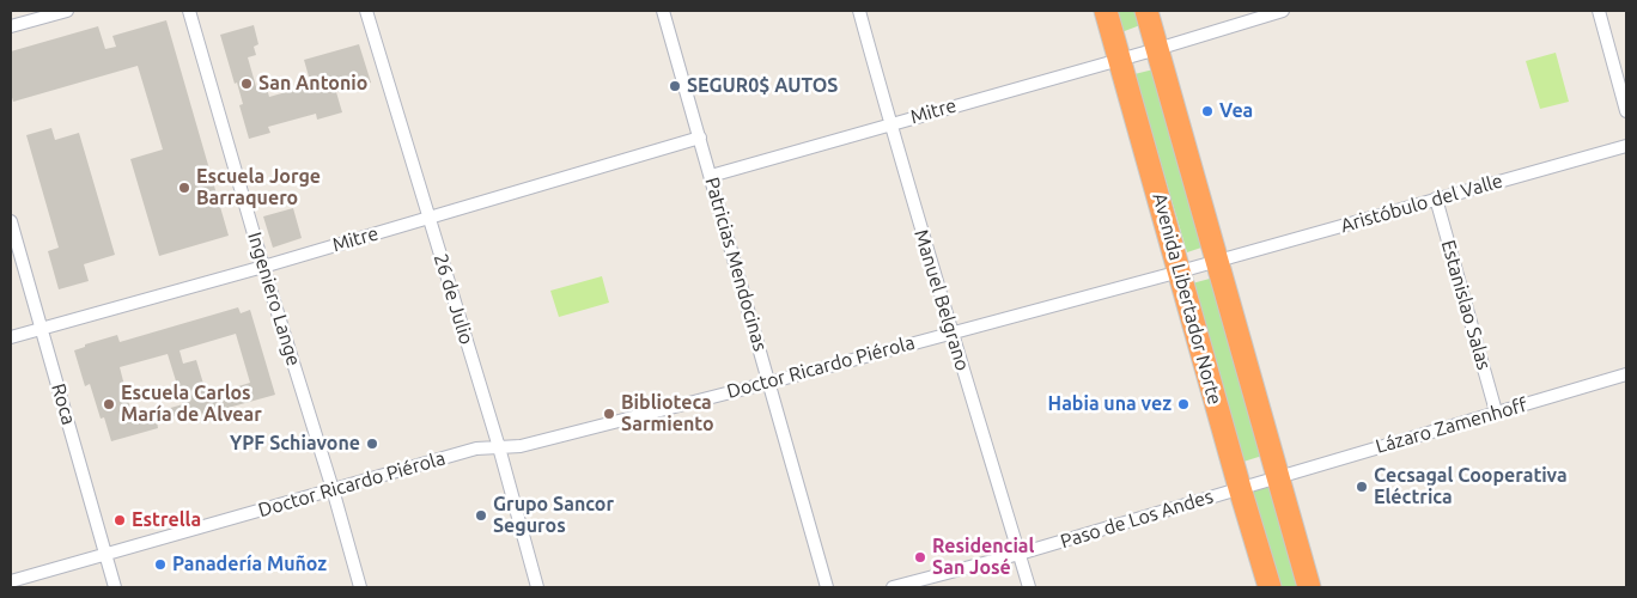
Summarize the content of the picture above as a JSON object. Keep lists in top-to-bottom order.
{
  "streets": {
    "highway": ["Avenida Libertador Norte"],
    "street": [
      "Mitre",
      "Aristóbulo del Valle",
      "Patricias Mendocinas",
      "Ingeniero Lange",
      "26 de Julio",
      "Manuel Belgrano",
      "Estanislao Salas",
      "Doctor Ricardo Piérola",
      "Roca",
      "Lázaro Zamenhoff",
      "Paso de Los Andes"
    ]
  },
  "crossings": [
    ["Mitre", "Patricias Mendocinas"],
    ["Mitre", "Ingeniero Lange"],
    ["Mitre", "26 de Julio"],
    ["Mitre", "Avenida Libertador Norte"],
    ["Mitre", "Manuel Belgrano"],
    ["Mitre", "Roca"],
    ["Aristóbulo del Valle", "Avenida Libertador Norte"],
    ["Aristóbulo del Valle", "Estanislao Salas"],
    ["Aristóbulo del Valle", "Doctor Ricardo Piérola"],
    ["Patricias Mendocinas", "Doctor Ricardo Piérola"],
    ["Ingeniero Lange", "Doctor Ricardo Piérola"],
    ["26 de Julio", "Doctor Ricardo Piérola"],
    ["Avenida Libertador Norte", "Doctor Ricardo Piérola"],
    ["Avenida Libertador Norte", "Lázaro Zamenhoff"],
    ["Avenida Libertador Norte", "Paso de Los Andes"],
    ["Manuel Belgrano", "Doctor Ricardo Piérola"],
    ["Manuel Belgrano", "Paso de Los Andes"],
    ["Estanislao Salas", "Lázaro Zamenhoff"],
    ["Doctor Ricardo Piérola", "Roca"],
    ["Lázaro Zamenhoff", "Paso de Los Andes"]
  ],
  "places": [
    "San Antonio",
    "SEGUR0$ AUTOS",
    "Vea",
    "Escuela Jorge Barraquero",
    "Escuela Carlos María de Alvear",
    "Habia una vez",
    "Biblioteca Sarmiento",
    "YPF Schiavone",
    "Cecsagal Cooperativa Eléctrica",
    "Grupo Sancor Seguros",
    "Estrella",
    "Residencial San José",
    "Panadería Muñoz"
  ]
}
